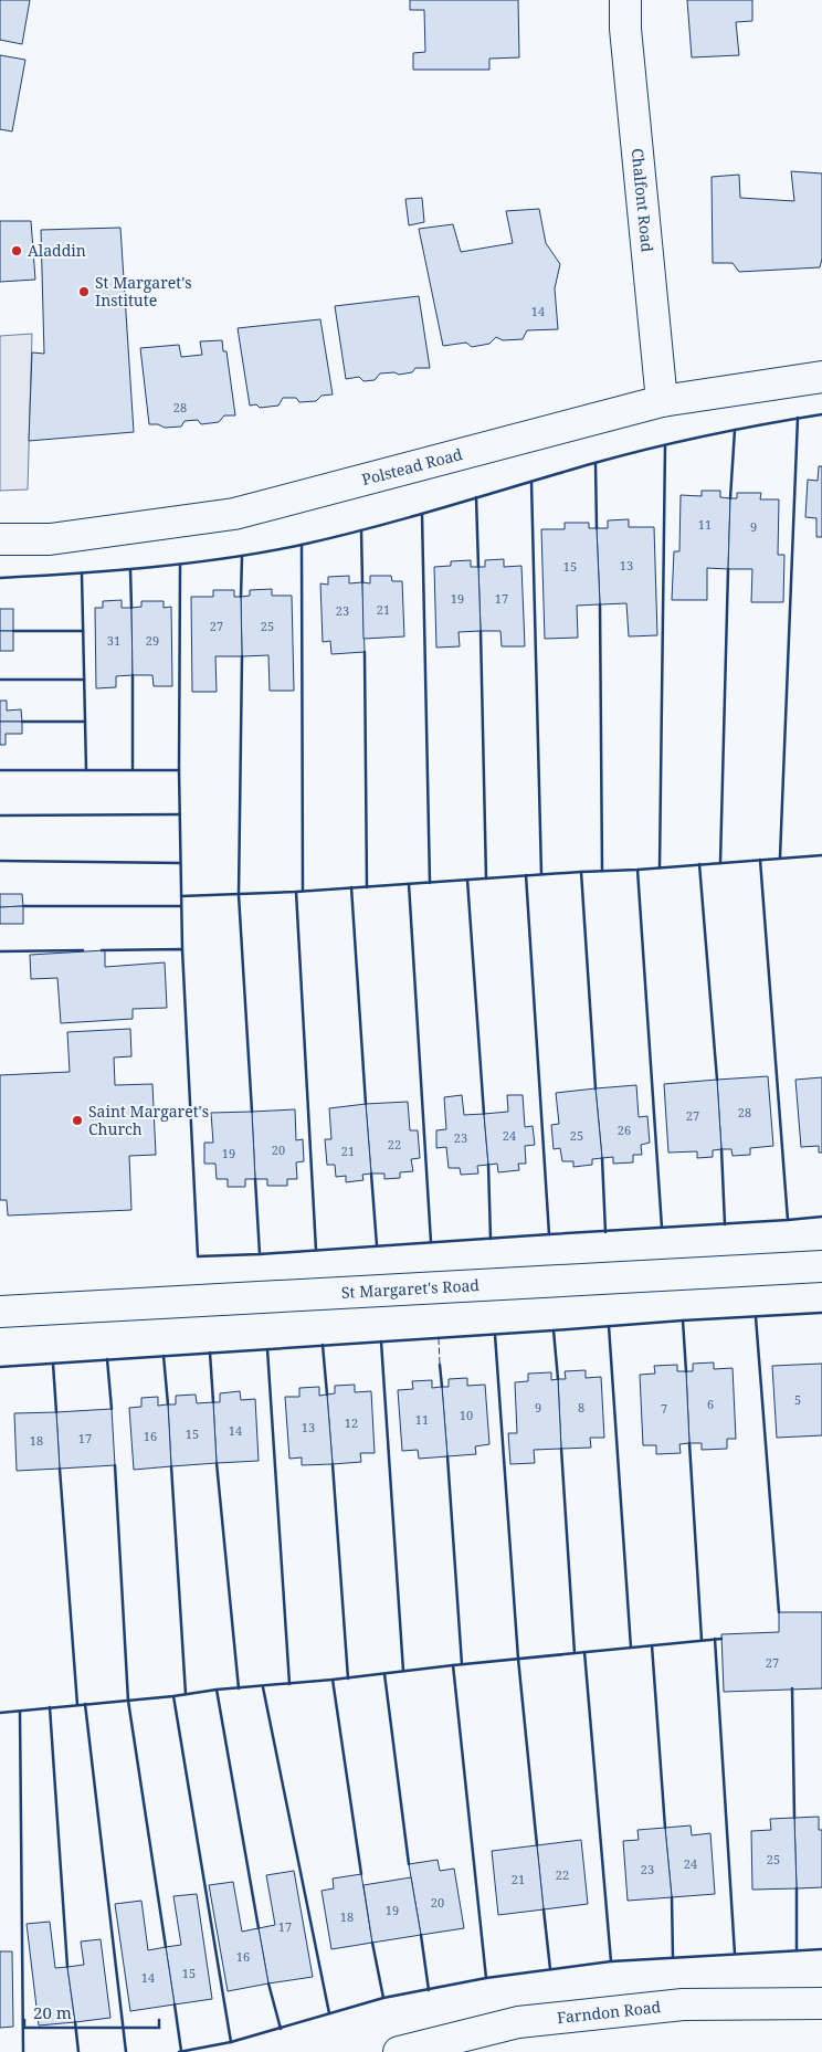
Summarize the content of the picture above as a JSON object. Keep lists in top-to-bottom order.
{
  "streets": {
    "street": [
      "Chalfont Road",
      "Polstead Road",
      "St Margaret's Road",
      "Farndon Road"
    ]
  },
  "crossings": [
    ["Chalfont Road", "Polstead Road"]
  ],
  "places": ["Aladdin", "St Margaret's Institute", "Saint Margaret's Church"],
  "house_numbers": [
    "14",
    "28",
    "11",
    "9",
    "13",
    "15",
    "19",
    "17",
    "21",
    "23",
    "27",
    "25",
    "31",
    "29",
    "28",
    "27",
    "26",
    "24",
    "25",
    "23",
    "22",
    "20",
    "21",
    "19",
    "5",
    "6",
    "9",
    "8",
    "7",
    "10",
    "11",
    "12",
    "13",
    "14",
    "15",
    "16",
    "17",
    "18",
    "27",
    "25",
    "24",
    "23",
    "22",
    "21",
    "20",
    "19",
    "18",
    "17",
    "16",
    "15",
    "14"
  ],
  "scale_bar": "20 m"
}
